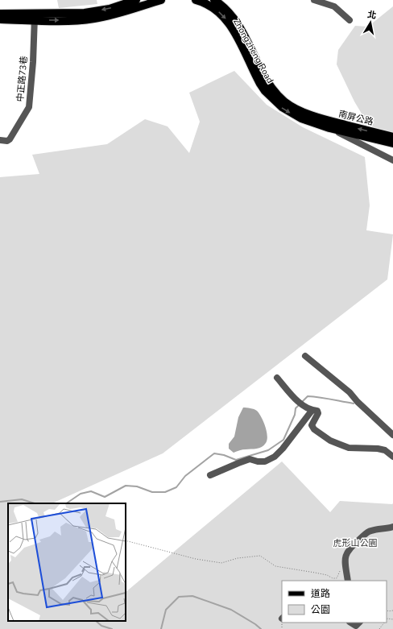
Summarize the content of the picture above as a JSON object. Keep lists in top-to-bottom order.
{
  "streets": {
    "main road": ["Zhongzheng Road", "南屏公路"],
    "street": ["中正路73巷"]
  },
  "crossings": [
    ["Zhongzheng Road", "南屏公路"]
  ],
  "parks": ["虎形山公園"],
  "legend": ["道路", "公園"],
  "north": "top"
}
